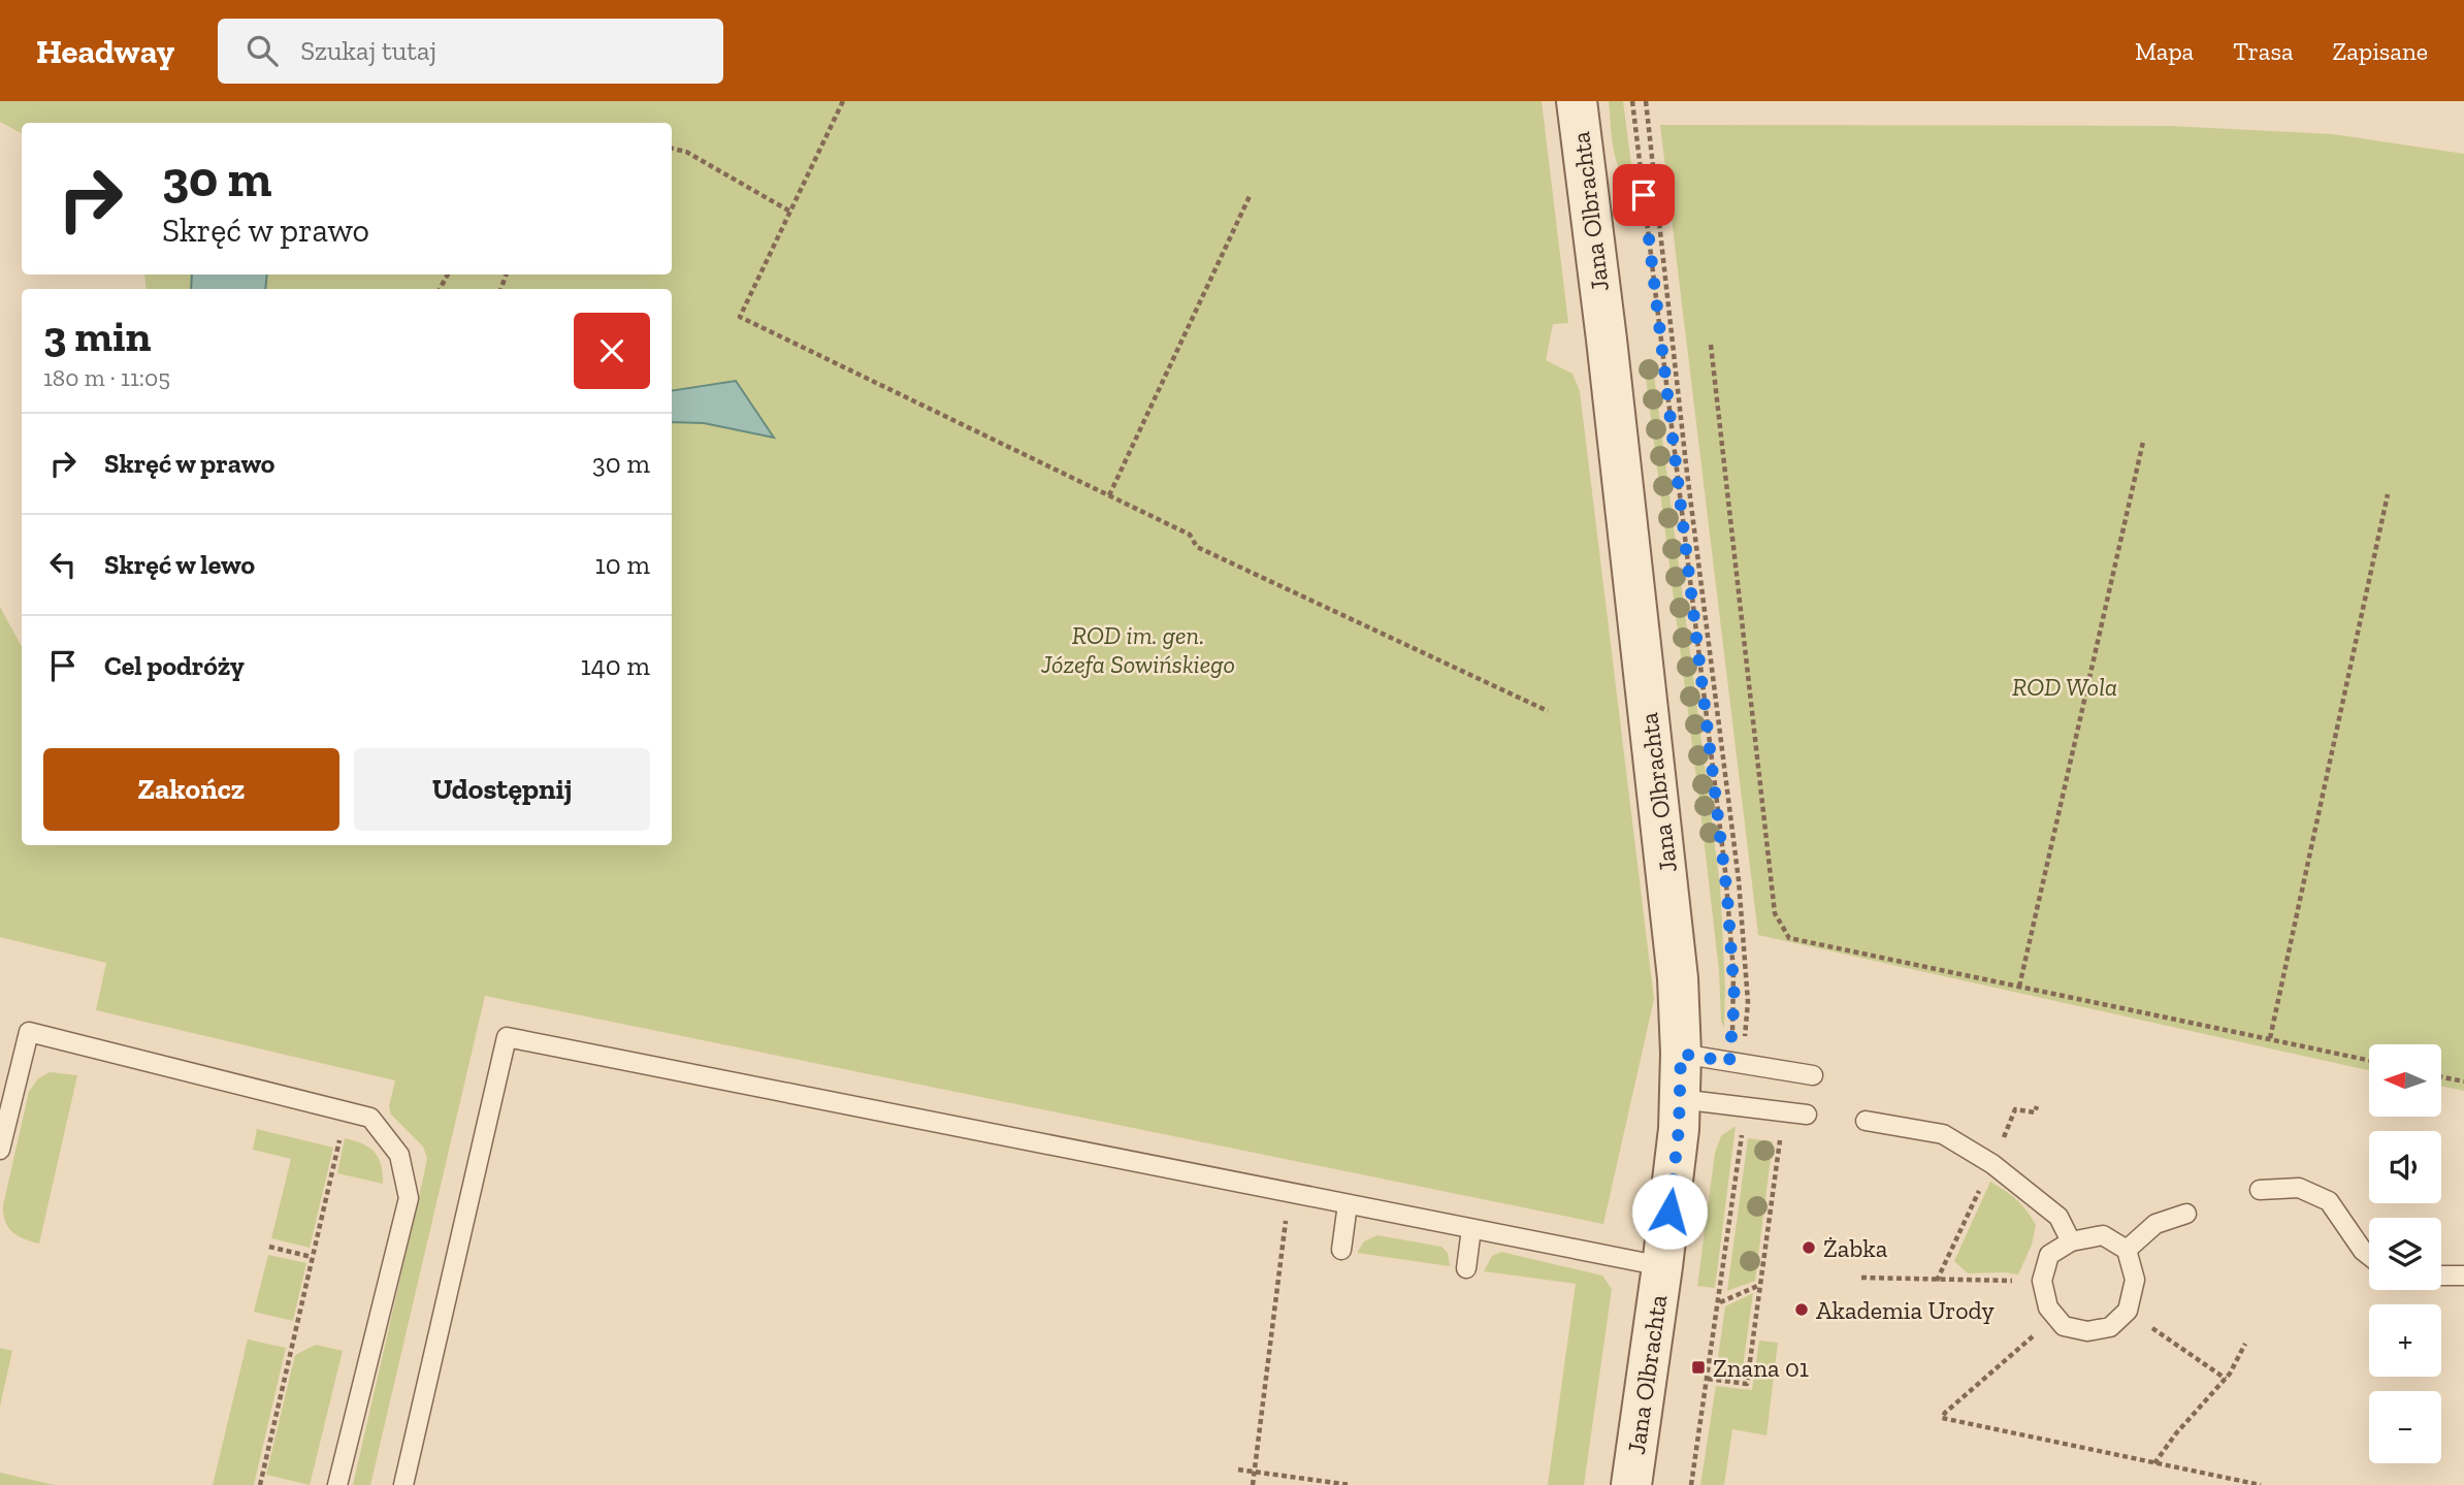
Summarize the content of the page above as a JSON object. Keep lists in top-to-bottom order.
{
  "streets": {
    "street": ["Jana Olbrachta"]
  },
  "parks": ["ROD im. gen. Józefa Sowińskiego", "ROD Wola"],
  "places": {
    "other": ["Żabka", "Akademia Urody"],
    "transit": ["Znana 01"]
  },
  "north": "left",
  "page": {
    "header": "Headway",
    "search": "Szukaj tutaj",
    "nav": ["Mapa", "Trasa", "Zapisane"],
    "turn": ["30 m", "Skręć w prawo"],
    "heading": ["3 min", "180 m · 11:05"],
    "list": [
      {
        "name": "Skręć w prawo",
        "value": "30 m"
      },
      {
        "name": "Skręć w lewo",
        "value": "10 m"
      },
      {
        "name": "Cel podróży",
        "value": "140 m"
      }
    ],
    "buttons": ["Zakończ", "Udostępnij"],
    "map_buttons": ["+", "−"]
  }
}
